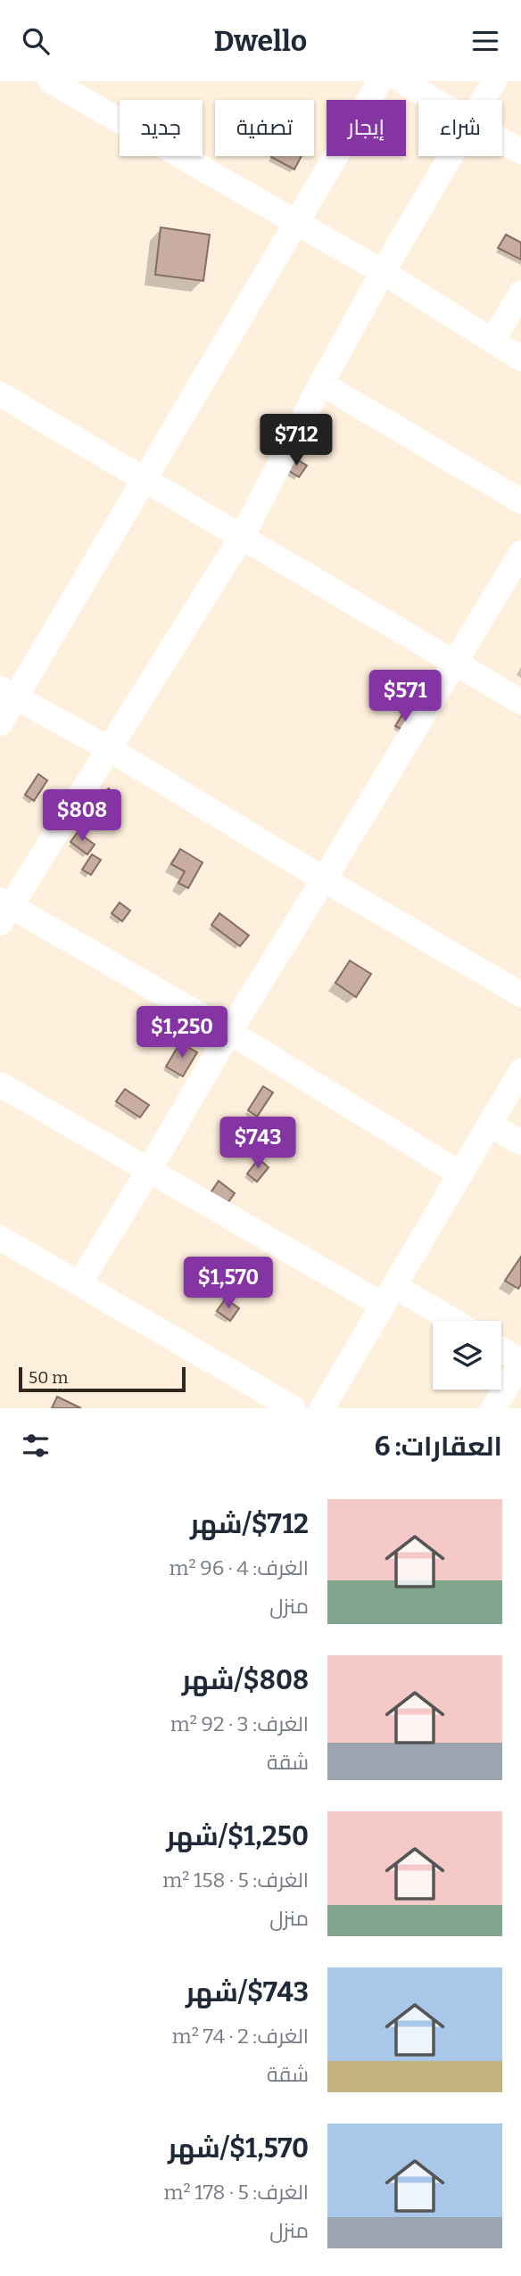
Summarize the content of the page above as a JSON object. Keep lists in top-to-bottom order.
{
  "scale_bar": "50 m",
  "page": {
    "header": "Dwello",
    "chip": [
      "شراء",
      "إيجار",
      "تصفية",
      "جديد"
    ],
    "price": [
      "$712",
      "$571",
      "$808",
      "$1,250",
      "$743",
      "$1,570"
    ],
    "scale": "50 m",
    "heading": "العقارات: 6",
    "list": [
      {
        "name": "$712/شهر",
        "note": "الغرف: 4 · 96 m² · منزل"
      },
      {
        "name": "$808/شهر",
        "note": "الغرف: 3 · 92 m² · شقة"
      },
      {
        "name": "$1,250/شهر",
        "note": "الغرف: 5 · 158 m² · منزل"
      },
      {
        "name": "$743/شهر",
        "note": "الغرف: 2 · 74 m² · شقة"
      },
      {
        "name": "$1,570/شهر",
        "note": "الغرف: 5 · 178 m² · منزل"
      }
    ]
  }
}
